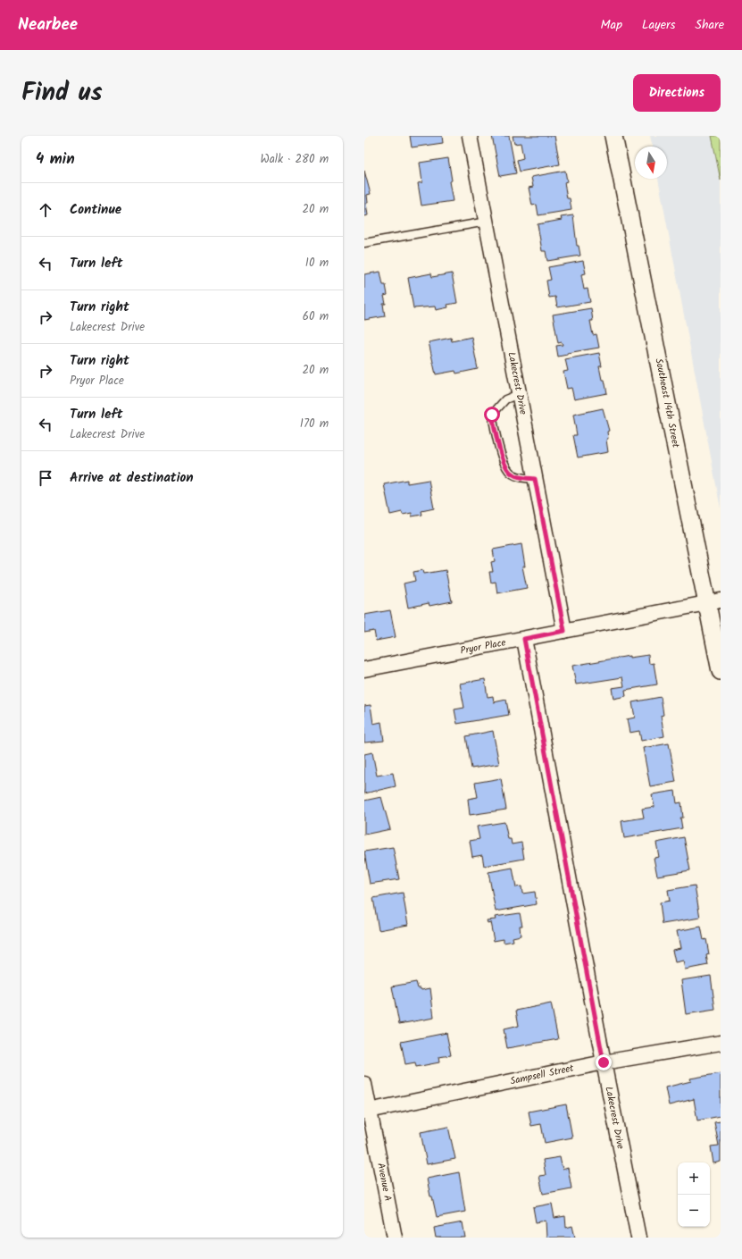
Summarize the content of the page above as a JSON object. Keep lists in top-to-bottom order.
{
  "streets": {
    "street": [
      "Lakecrest Drive",
      "Southeast 14th Street",
      "Pryor Place",
      "Sampsell Street",
      "Avenue A"
    ]
  },
  "crossings": [
    ["Lakecrest Drive", "Pryor Place"],
    ["Lakecrest Drive", "Sampsell Street"],
    ["Southeast 14th Street", "Pryor Place"],
    ["Sampsell Street", "Avenue A"]
  ],
  "north": "bottom",
  "page": {
    "header": "Nearbee",
    "nav": ["Map", "Layers", "Share"],
    "title": "Find us",
    "buttons": "Directions",
    "heading": ["4 min", "Walk · 280 m"],
    "list": [
      ["Continue", "20 m"],
      ["Turn left", "10 m"],
      ["Turn right", "Lakecrest Drive", "60 m"],
      ["Turn right", "Pryor Place", "20 m"],
      ["Turn left", "Lakecrest Drive", "170 m"],
      "Arrive at destination"
    ],
    "map_buttons": ["+", "−"]
  }
}
